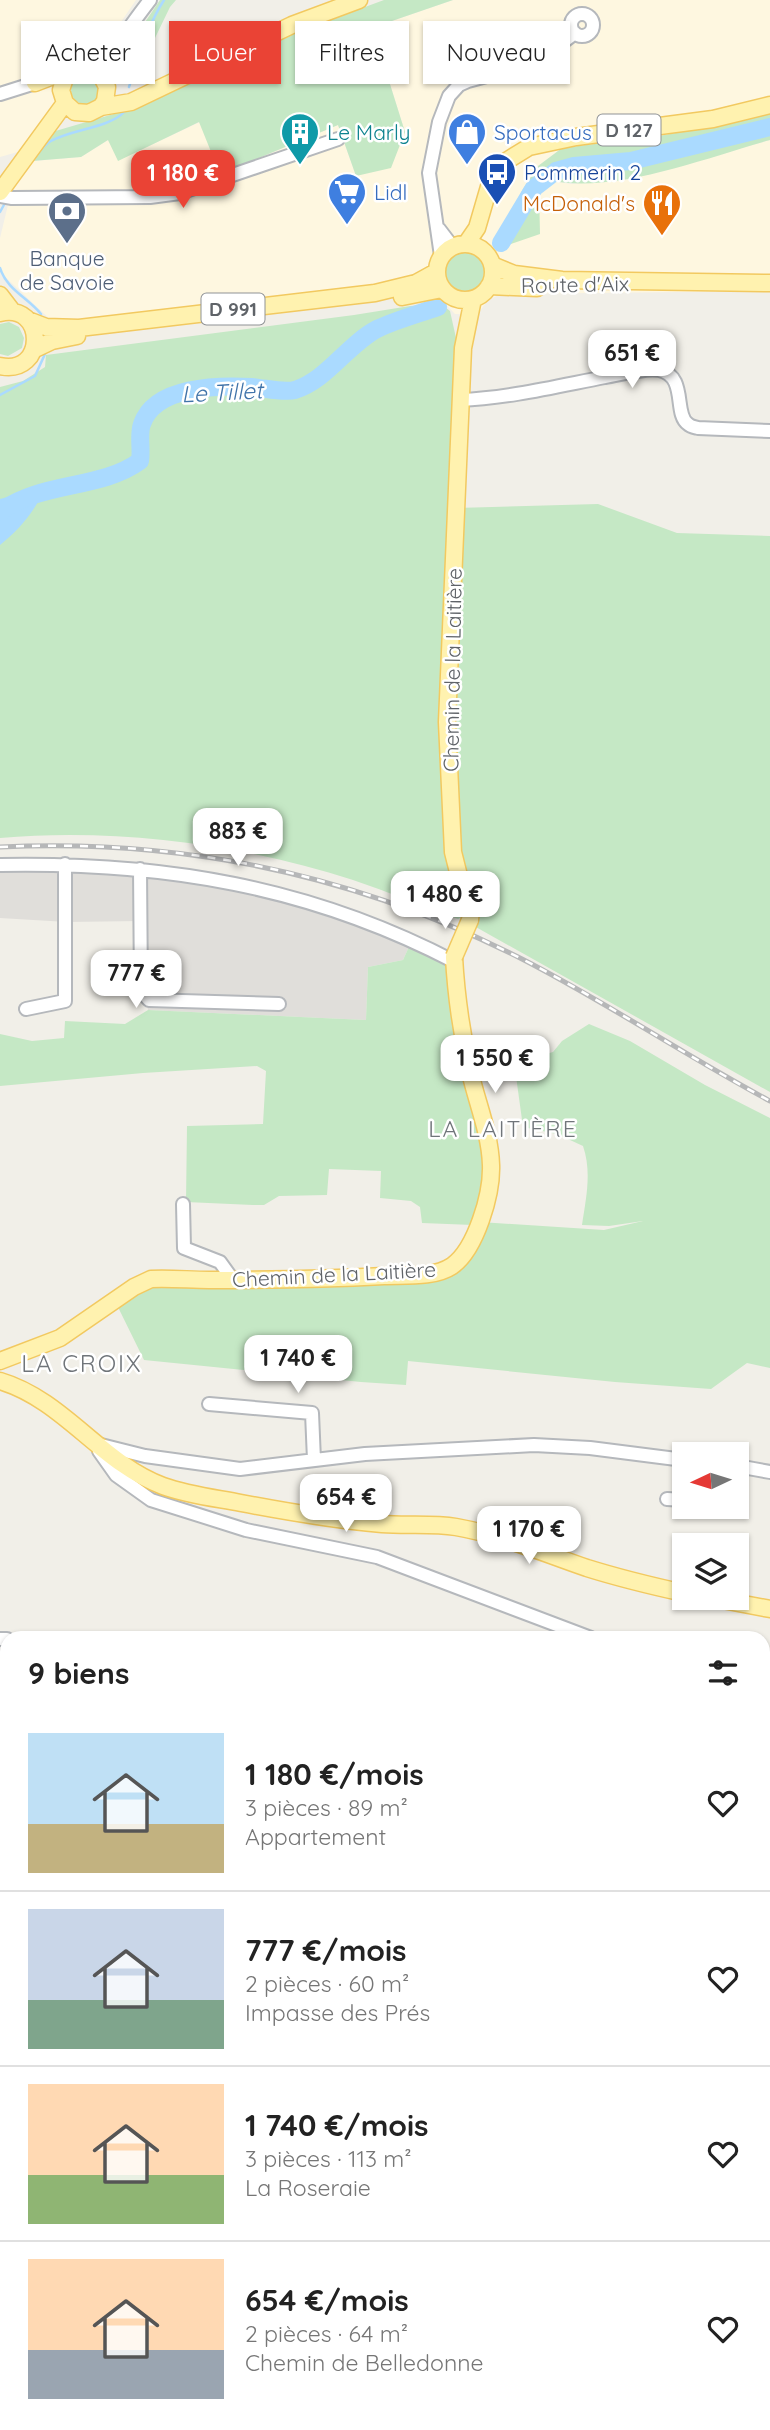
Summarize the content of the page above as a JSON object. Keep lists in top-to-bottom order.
{
  "streets": {
    "main road": [
      "D 127",
      "Route d'Aix",
      "D 991",
      "Chemin de la Laitière"
    ]
  },
  "crossings": [
    ["D 127", "Route d'Aix"],
    ["D 127", "D 991"],
    ["D 127", "Chemin de la Laitière"],
    ["Route d'Aix", "D 991"],
    ["Route d'Aix", "Chemin de la Laitière"],
    ["D 991", "Chemin de la Laitière"]
  ],
  "districts": ["LA LAITIÈRE", "LA CROIX"],
  "water": ["Le Tillet"],
  "places": {
    "building": ["Le Marly"],
    "shop": ["Sportacus"],
    "bus stop": ["Pommerin 2"],
    "supermarket": ["Lidl"],
    "restaurant": ["McDonald's"],
    "bank": ["Banque de Savoie"]
  },
  "north": "left",
  "page": {
    "chip": [
      "Acheter",
      "Louer",
      "Filtres",
      "Nouveau"
    ],
    "price": [
      "1 180 €",
      "651 €",
      "883 €",
      "1 480 €",
      "777 €",
      "1 550 €",
      "1 740 €",
      "654 €",
      "1 170 €"
    ],
    "heading": "9 biens",
    "list": [
      {
        "name": "1 180 €/mois",
        "note": "3 pièces · 89 m² · Appartement"
      },
      {
        "name": "777 €/mois",
        "note": "2 pièces · 60 m² · Impasse des Prés"
      },
      {
        "name": "1 740 €/mois",
        "note": "3 pièces · 113 m² · La Roseraie"
      },
      {
        "name": "654 €/mois",
        "note": "2 pièces · 64 m² · Chemin de Belledonne"
      }
    ]
  }
}
